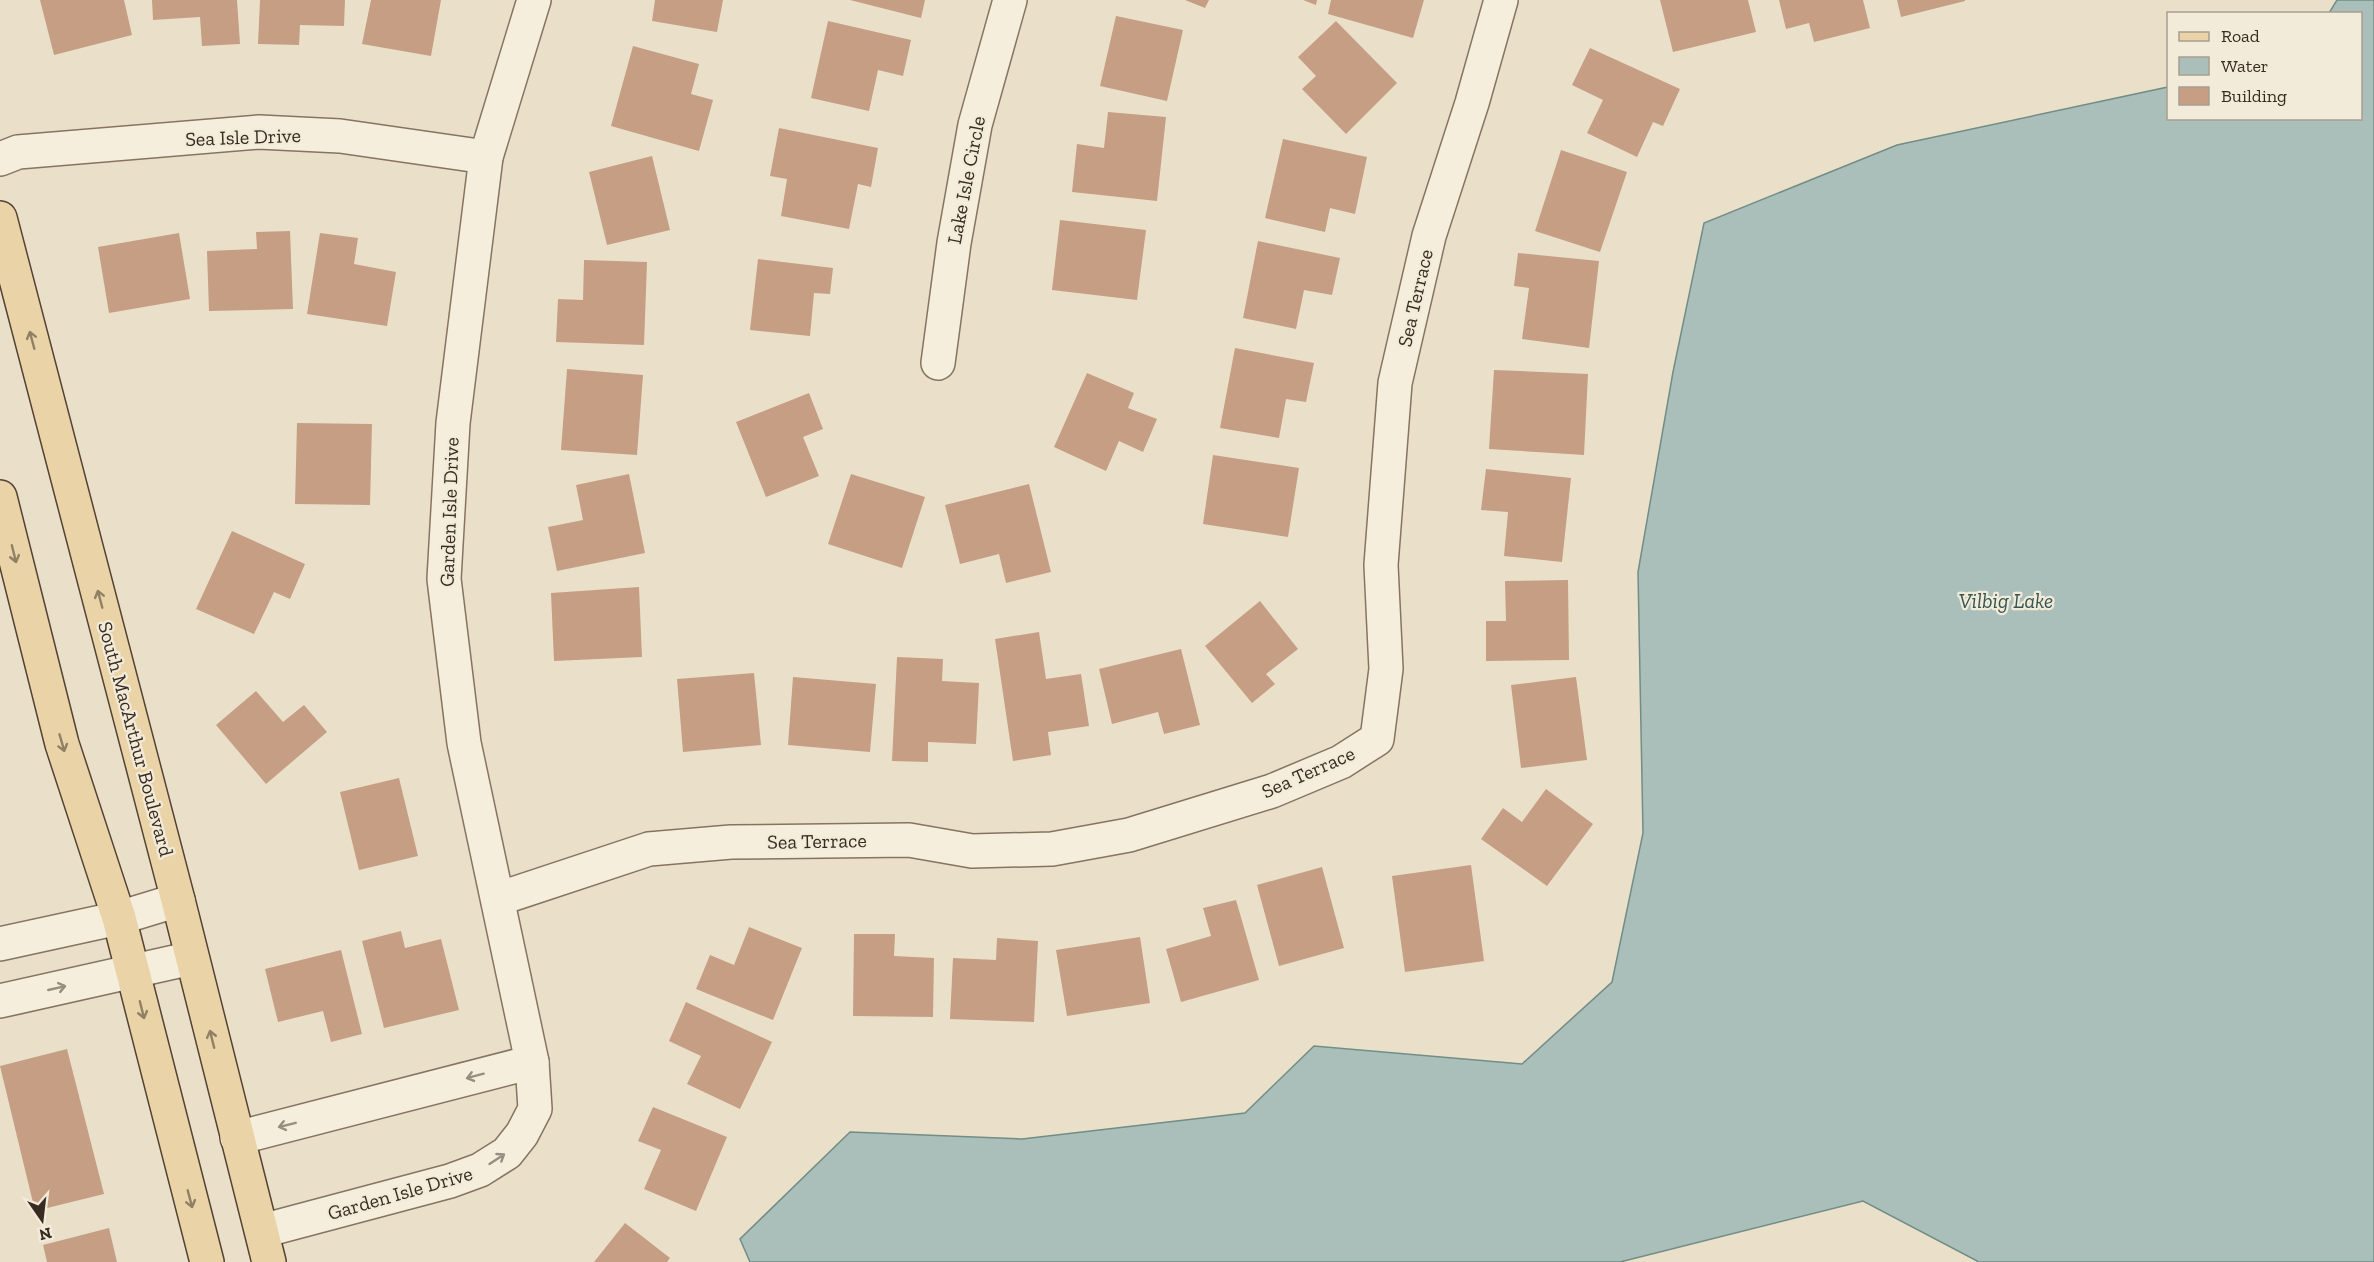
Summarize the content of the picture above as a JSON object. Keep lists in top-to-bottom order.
{
  "streets": {
    "main road": ["South MacArthur Boulevard"],
    "street": [
      "Sea Isle Drive",
      "Lake Isle Circle",
      "Sea Terrace",
      "Garden Isle Drive"
    ]
  },
  "crossings": [
    ["Sea Isle Drive", "Garden Isle Drive"],
    ["Sea Terrace", "Garden Isle Drive"],
    ["Garden Isle Drive", "South MacArthur Boulevard"]
  ],
  "water": ["Vilbig Lake"],
  "legend": ["Road", "Water", "Building"],
  "north": "bottom"
}
